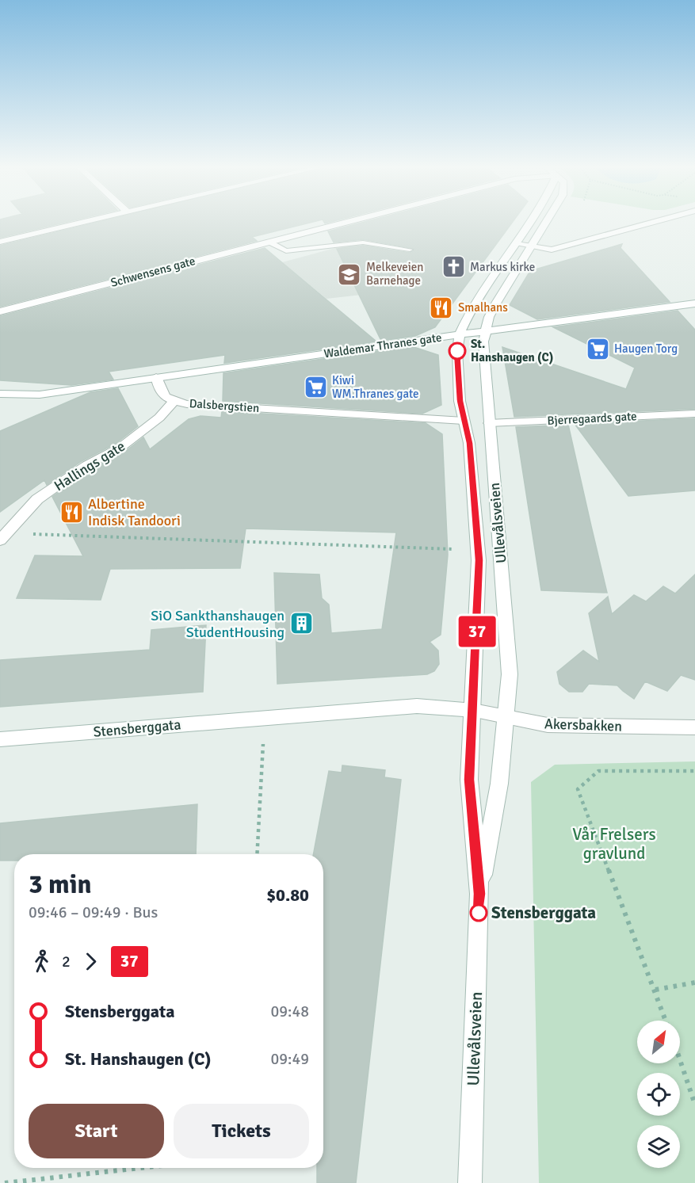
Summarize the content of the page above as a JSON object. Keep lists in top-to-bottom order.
{
  "streets": {
    "street": [
      "Schwensens gate",
      "Waldemar Thranes gate",
      "Dalsbergstien",
      "Bjerregaards gate",
      "Hallings gate",
      "Ullevålsveien",
      "Akersbakken",
      "Stensberggata"
    ]
  },
  "crossings": [
    ["Waldemar Thranes gate", "Dalsbergstien"],
    ["Waldemar Thranes gate", "Ullevålsveien"],
    ["Dalsbergstien", "Hallings gate"],
    ["Dalsbergstien", "Ullevålsveien"],
    ["Bjerregaards gate", "Ullevålsveien"],
    ["Ullevålsveien", "Akersbakken"],
    ["Ullevålsveien", "Stensberggata"],
    ["Akersbakken", "Stensberggata"]
  ],
  "parks": ["Vår Frelsers gravlund"],
  "places": {
    "church": ["Markus kirke"],
    "school or university": ["Melkeveien Barnehage"],
    "restaurant": ["Smalhans", "Albertine Indisk Tandoori"],
    "supermarket": ["Haugen Torg", "Kiwi WM.Thranes gate"],
    "other": ["St. Hanshaugen (C)", "Stensberggata"],
    "building": ["SiO Sankthanshaugen StudentHousing"]
  },
  "lines": ["bus line 37"],
  "north": "top right",
  "page": {
    "on_map": "37",
    "heading": ["3 min", "09:46 – 09:49 · Bus", "$0.80"],
    "legs": ["2", "37"],
    "list": [
      {
        "name": "Stensberggata",
        "value": "09:48"
      },
      {
        "name": "St. Hanshaugen (C)",
        "value": "09:49"
      }
    ],
    "buttons": ["Start", "Tickets"]
  }
}
